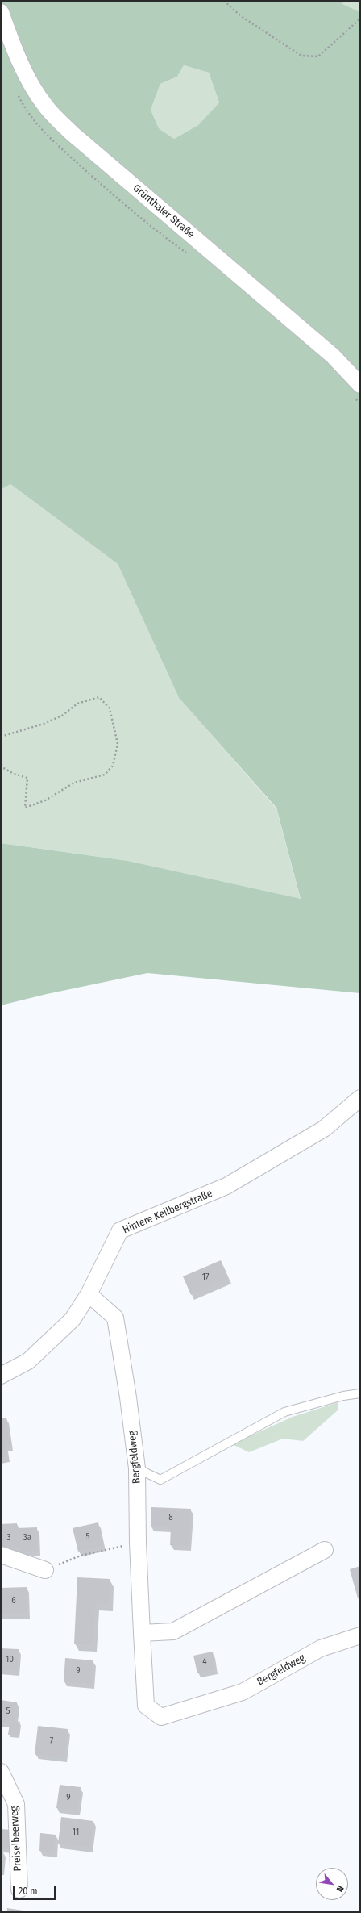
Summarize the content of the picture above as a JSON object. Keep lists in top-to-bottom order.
{
  "streets": {
    "street": [
      "Grünthaler Straße",
      "Hintere Keilbergstraße",
      "Bergfeldweg",
      "Preiselbeerweg"
    ]
  },
  "crossings": [
    ["Hintere Keilbergstraße", "Bergfeldweg"]
  ],
  "house_numbers": [
    "17",
    "8",
    "5",
    "3",
    "3a",
    "6",
    "10",
    "4",
    "9",
    "5",
    "7",
    "9",
    "11"
  ],
  "scale_bar": "20 m",
  "north": "bottom right"
}
